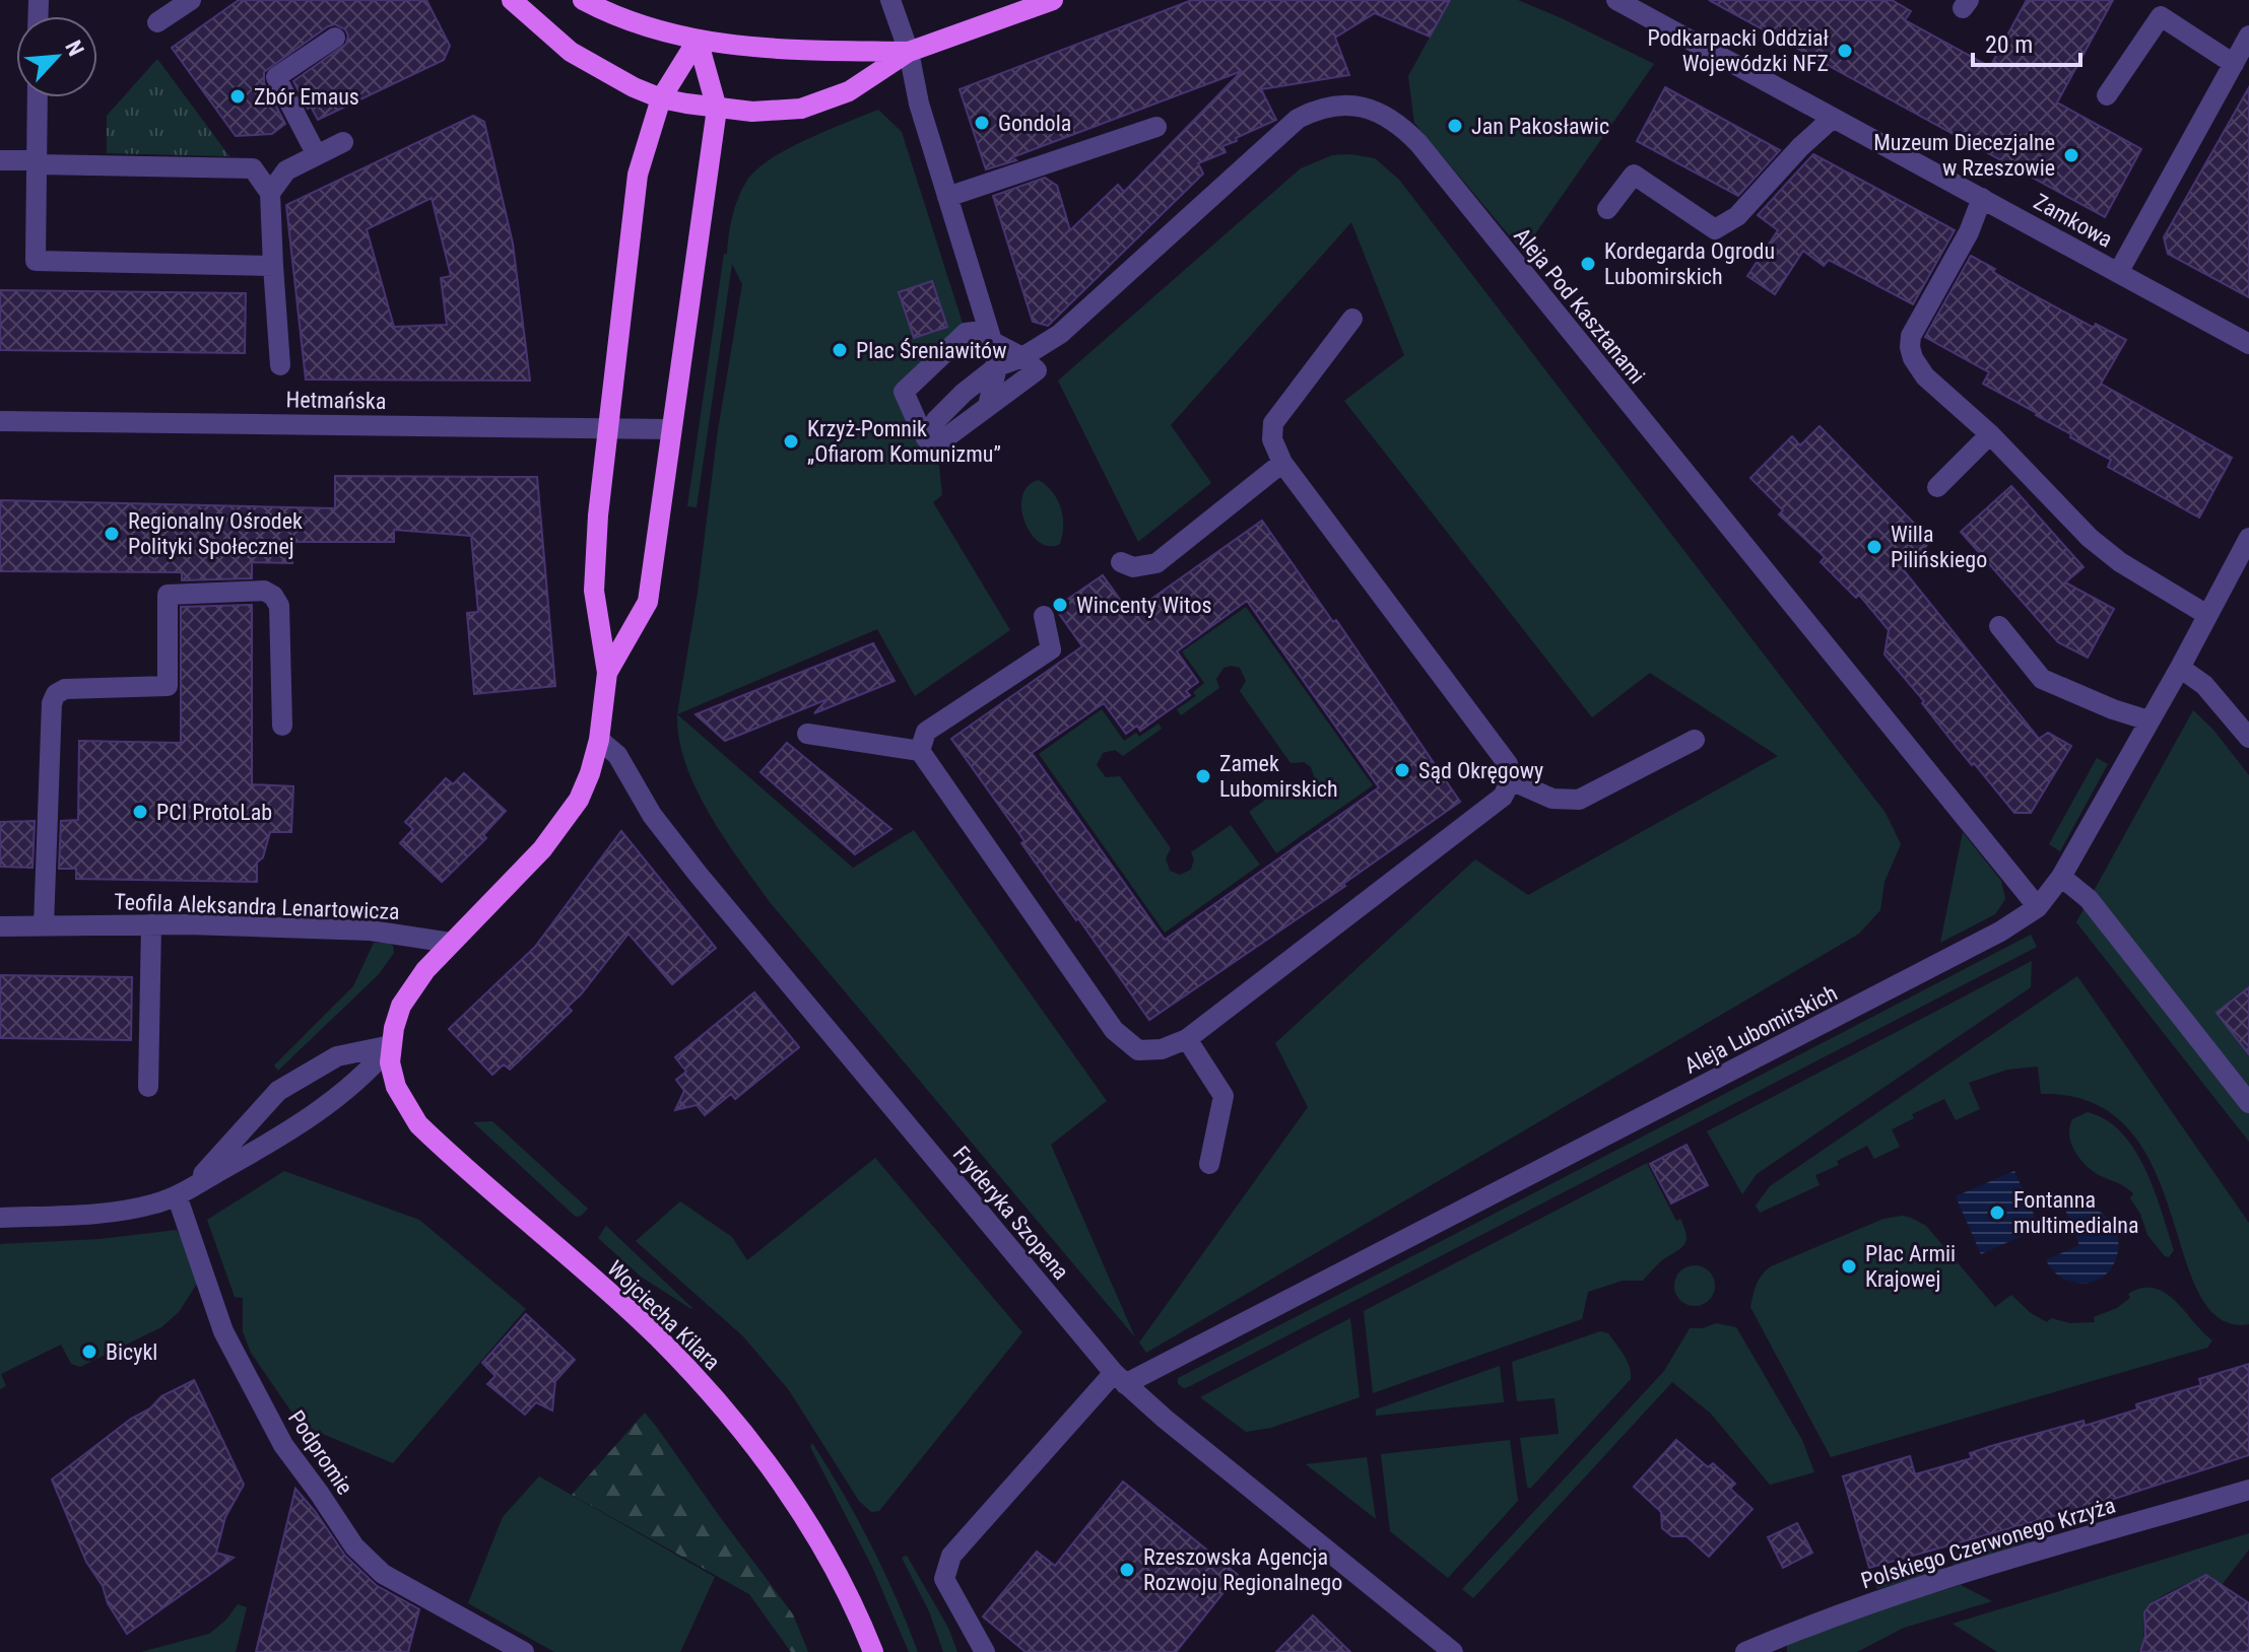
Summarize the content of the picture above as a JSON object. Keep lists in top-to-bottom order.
{
  "streets": {
    "main road": ["Wojciecha Kilara"],
    "street": [
      "Zamkowa",
      "Aleja Pod Kasztanami",
      "Hetmańska",
      "Teofila Aleksandra Lenartowicza",
      "Aleja Lubomirskich",
      "Fryderyka Szopena",
      "Podpromie",
      "Polskiego Czerwonego Krzyża"
    ]
  },
  "crossings": [
    ["Aleja Pod Kasztanami", "Aleja Lubomirskich"],
    ["Aleja Lubomirskich", "Fryderyka Szopena"]
  ],
  "places": [
    "Podkarpacki Oddział Wojewódzki NFZ",
    "Zbór Emaus",
    "Gondola",
    "Jan Pakosławic",
    "Muzeum Diecezjalne w Rzeszowie",
    "Kordegarda Ogrodu Lubomirskich",
    "Plac Śreniawitów",
    "Krzyż-Pomnik „Ofiarom Komunizmu”",
    "Regionalny Ośrodek Polityki Społecznej",
    "Willa Pilińskiego",
    "Wincenty Witos",
    "Sąd Okręgowy",
    "Zamek Lubomirskich",
    "PCI ProtoLab",
    "Fontanna multimedialna",
    "Plac Armii Krajowej",
    "Bicykl",
    "Rzeszowska Agencja Rozwoju Regionalnego"
  ],
  "scale_bar": "20 m",
  "north": "top right"
}
